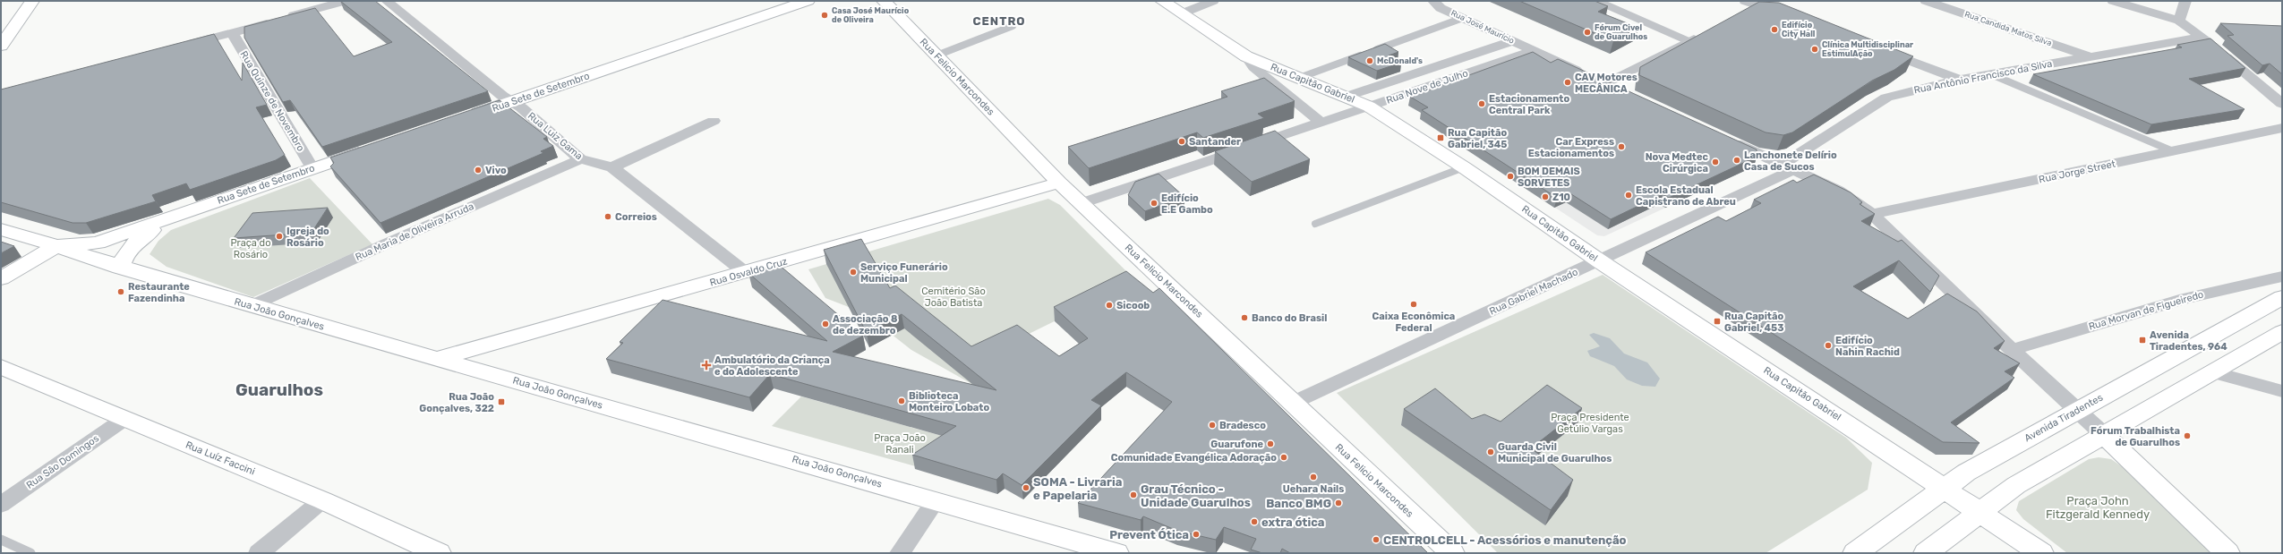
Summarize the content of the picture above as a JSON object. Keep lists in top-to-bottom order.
{
  "streets": {
    "main road": [
      "Rua Felicio Marcondes",
      "Rua Capitão Gabriel",
      "Rua Sete de Setembro",
      "Rua Osvaldo Cruz",
      "Rua João Gonçalves",
      "Avenida Tiradentes",
      "Rua Luíz Faccini"
    ],
    "street": [
      "Rua José Maurício",
      "Rua Candida Matos Silva",
      "Rua Antônio Francisco da Silva",
      "Rua Nove de Julho",
      "Rua Quinze de Novembro",
      "Rua Luiz Gama",
      "Rua Jorge Street",
      "Rua Maria de Oliveira Arruda",
      "Rua Gabriel Machado",
      "Rua Morvan de Figueiredo",
      "Rua São Domingos"
    ]
  },
  "crossings": [
    ["Rua José Maurício", "Rua Nove de Julho"],
    ["Rua Candida Matos Silva", "Rua Antônio Francisco da Silva"],
    ["Rua Felicio Marcondes", "Rua Nove de Julho"],
    ["Rua Felicio Marcondes", "Rua Osvaldo Cruz"],
    ["Rua Felicio Marcondes", "Rua Gabriel Machado"],
    ["Rua Antônio Francisco da Silva", "Rua Gabriel Machado"],
    ["Rua Capitão Gabriel", "Rua Nove de Julho"],
    ["Rua Capitão Gabriel", "Rua Gabriel Machado"],
    ["Rua Capitão Gabriel", "Avenida Tiradentes"],
    ["Rua Sete de Setembro", "Rua Quinze de Novembro"],
    ["Rua Sete de Setembro", "Rua Luiz Gama"],
    ["Rua Sete de Setembro", "Rua João Gonçalves"],
    ["Rua Luiz Gama", "Rua Maria de Oliveira Arruda"],
    ["Rua Luiz Gama", "Rua Osvaldo Cruz"],
    ["Rua Maria de Oliveira Arruda", "Rua João Gonçalves"],
    ["Rua Osvaldo Cruz", "Rua João Gonçalves"],
    ["Rua Luíz Faccini", "Rua São Domingos"]
  ],
  "districts": ["CENTRO", "Guarulhos"],
  "parks": [
    "Praça do Rosário",
    "Cemitério São João Batista",
    "Praça Presidente Getúlio Vargas",
    "Praça João Ranali",
    "Praça John Fitzgerald Kennedy"
  ],
  "places": {
    "other": [
      "Casa José Maurício de Oliveira",
      "Edifício City Hall",
      "Fórum Civel de Guarulhos",
      "Clínica Multidisciplinar EstimulAção",
      "McDonald's",
      "CAV Motores MECÂNICA",
      "Estacionamento Central Park",
      "Santander",
      "Car Express Estacionamentos",
      "Lanchonete Delírio Casa de Sucos",
      "Nova Medtec Cirúrgica",
      "Vivo",
      "BOM DEMAIS SORVETES",
      "Escola Estadual Capistrano de Abreu",
      "Z10",
      "Edifício E.E Gambo",
      "Correios",
      "Igreja do Rosário",
      "Serviço Funerário Municipal",
      "Restaurante Fazendinha",
      "Caixa Econômica Federal",
      "Sicoob",
      "Banco do Brasil",
      "Associação 8 de dezembro",
      "Edifício Nahin Rachid",
      "Biblioteca Monteiro Lobato",
      "Bradesco",
      "Fórum Trabalhista de Guarulhos",
      "Guarufone",
      "Guarda Civil Municipal de Guarulhos",
      "Comunidade Evangélica Adoração",
      "Uehara Nails",
      "SOMA - Livraria e Papelaria",
      "Grau Técnico - Unidade Guarulhos",
      "Banco BMG",
      "extra ótica",
      "Prevent Ótica",
      "CENTROLCELL - Acessórios e manutenção"
    ],
    "transit": [
      "Rua Capitão Gabriel, 345",
      "Rua Capitão Gabriel, 453",
      "Avenida Tiradentes, 964",
      "Rua João Gonçalves, 322"
    ],
    "health": ["Ambulatório da Criança e do Adolescente"]
  }
}
